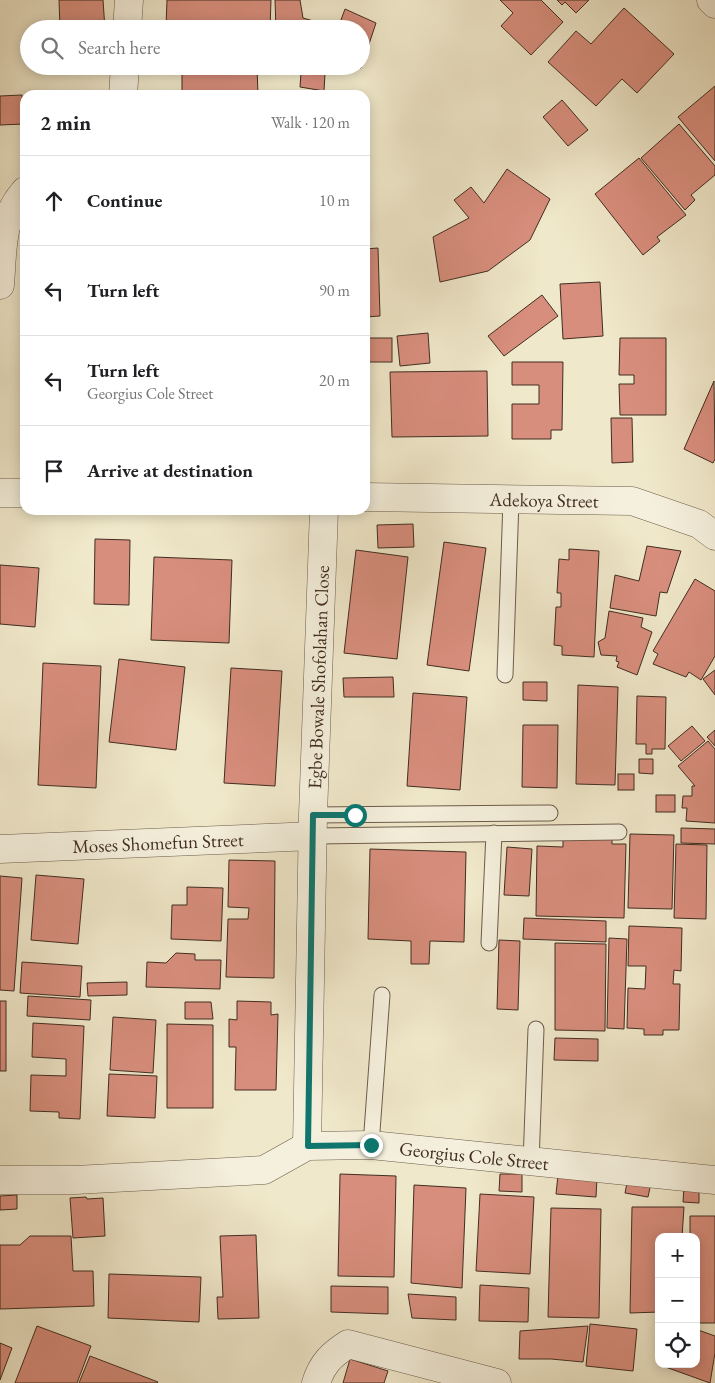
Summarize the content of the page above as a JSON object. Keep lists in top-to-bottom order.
{
  "streets": {
    "street": [
      "Adekoya Street",
      "Egbe Bowale Shofolahan Close",
      "Moses Shomefun Street",
      "Georgius Cole Street"
    ]
  },
  "crossings": [
    ["Egbe Bowale Shofolahan Close", "Moses Shomefun Street"],
    ["Egbe Bowale Shofolahan Close", "Georgius Cole Street"]
  ],
  "page": {
    "search": "Search here",
    "heading": ["2 min", "Walk · 120 m"],
    "list": [
      ["Continue", "10 m"],
      ["Turn left", "90 m"],
      ["Turn left", "Georgius Cole Street", "20 m"],
      "Arrive at destination"
    ],
    "map_buttons": ["+", "−"]
  }
}
